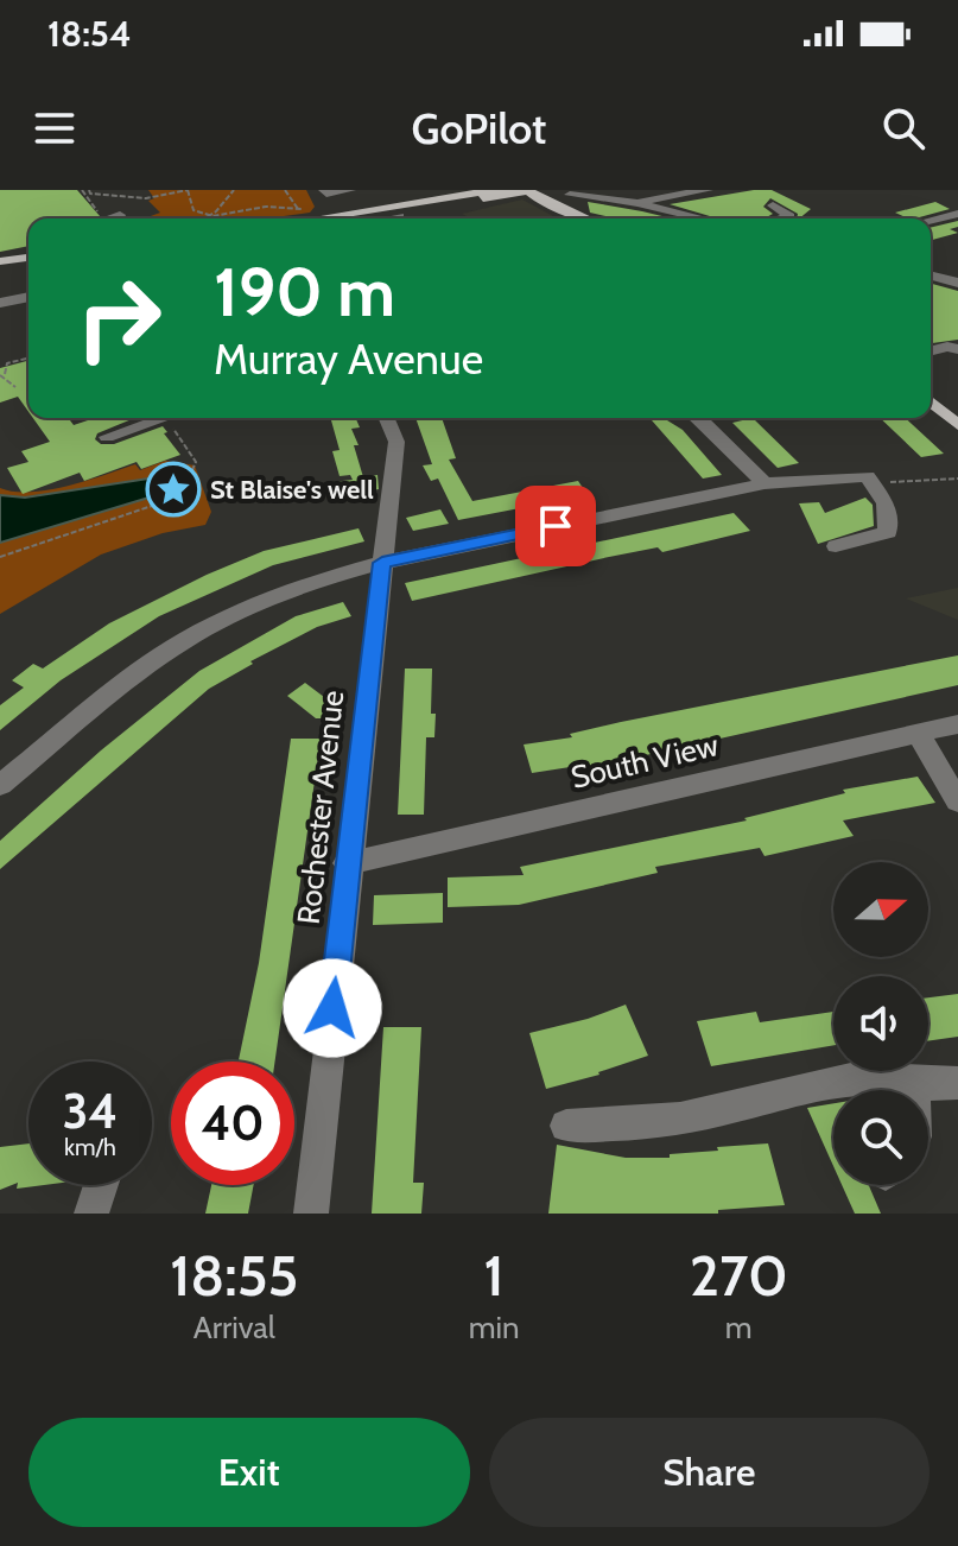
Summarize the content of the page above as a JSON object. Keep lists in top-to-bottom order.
{
  "streets": {
    "street": ["South View", "Rochester Avenue"]
  },
  "crossings": [
    ["South View", "Rochester Avenue"]
  ],
  "places": {
    "place": ["St Blaise's well"]
  },
  "north": "right",
  "page": {
    "status": "18:54",
    "header": "GoPilot",
    "turn": ["190 m", "Murray Avenue"],
    "speed": "34 km/h",
    "limit": "40",
    "eta": [
      "18:55",
      "Arrival",
      "1",
      "min",
      "270",
      "m"
    ],
    "buttons": ["Exit", "Share"]
  }
}
